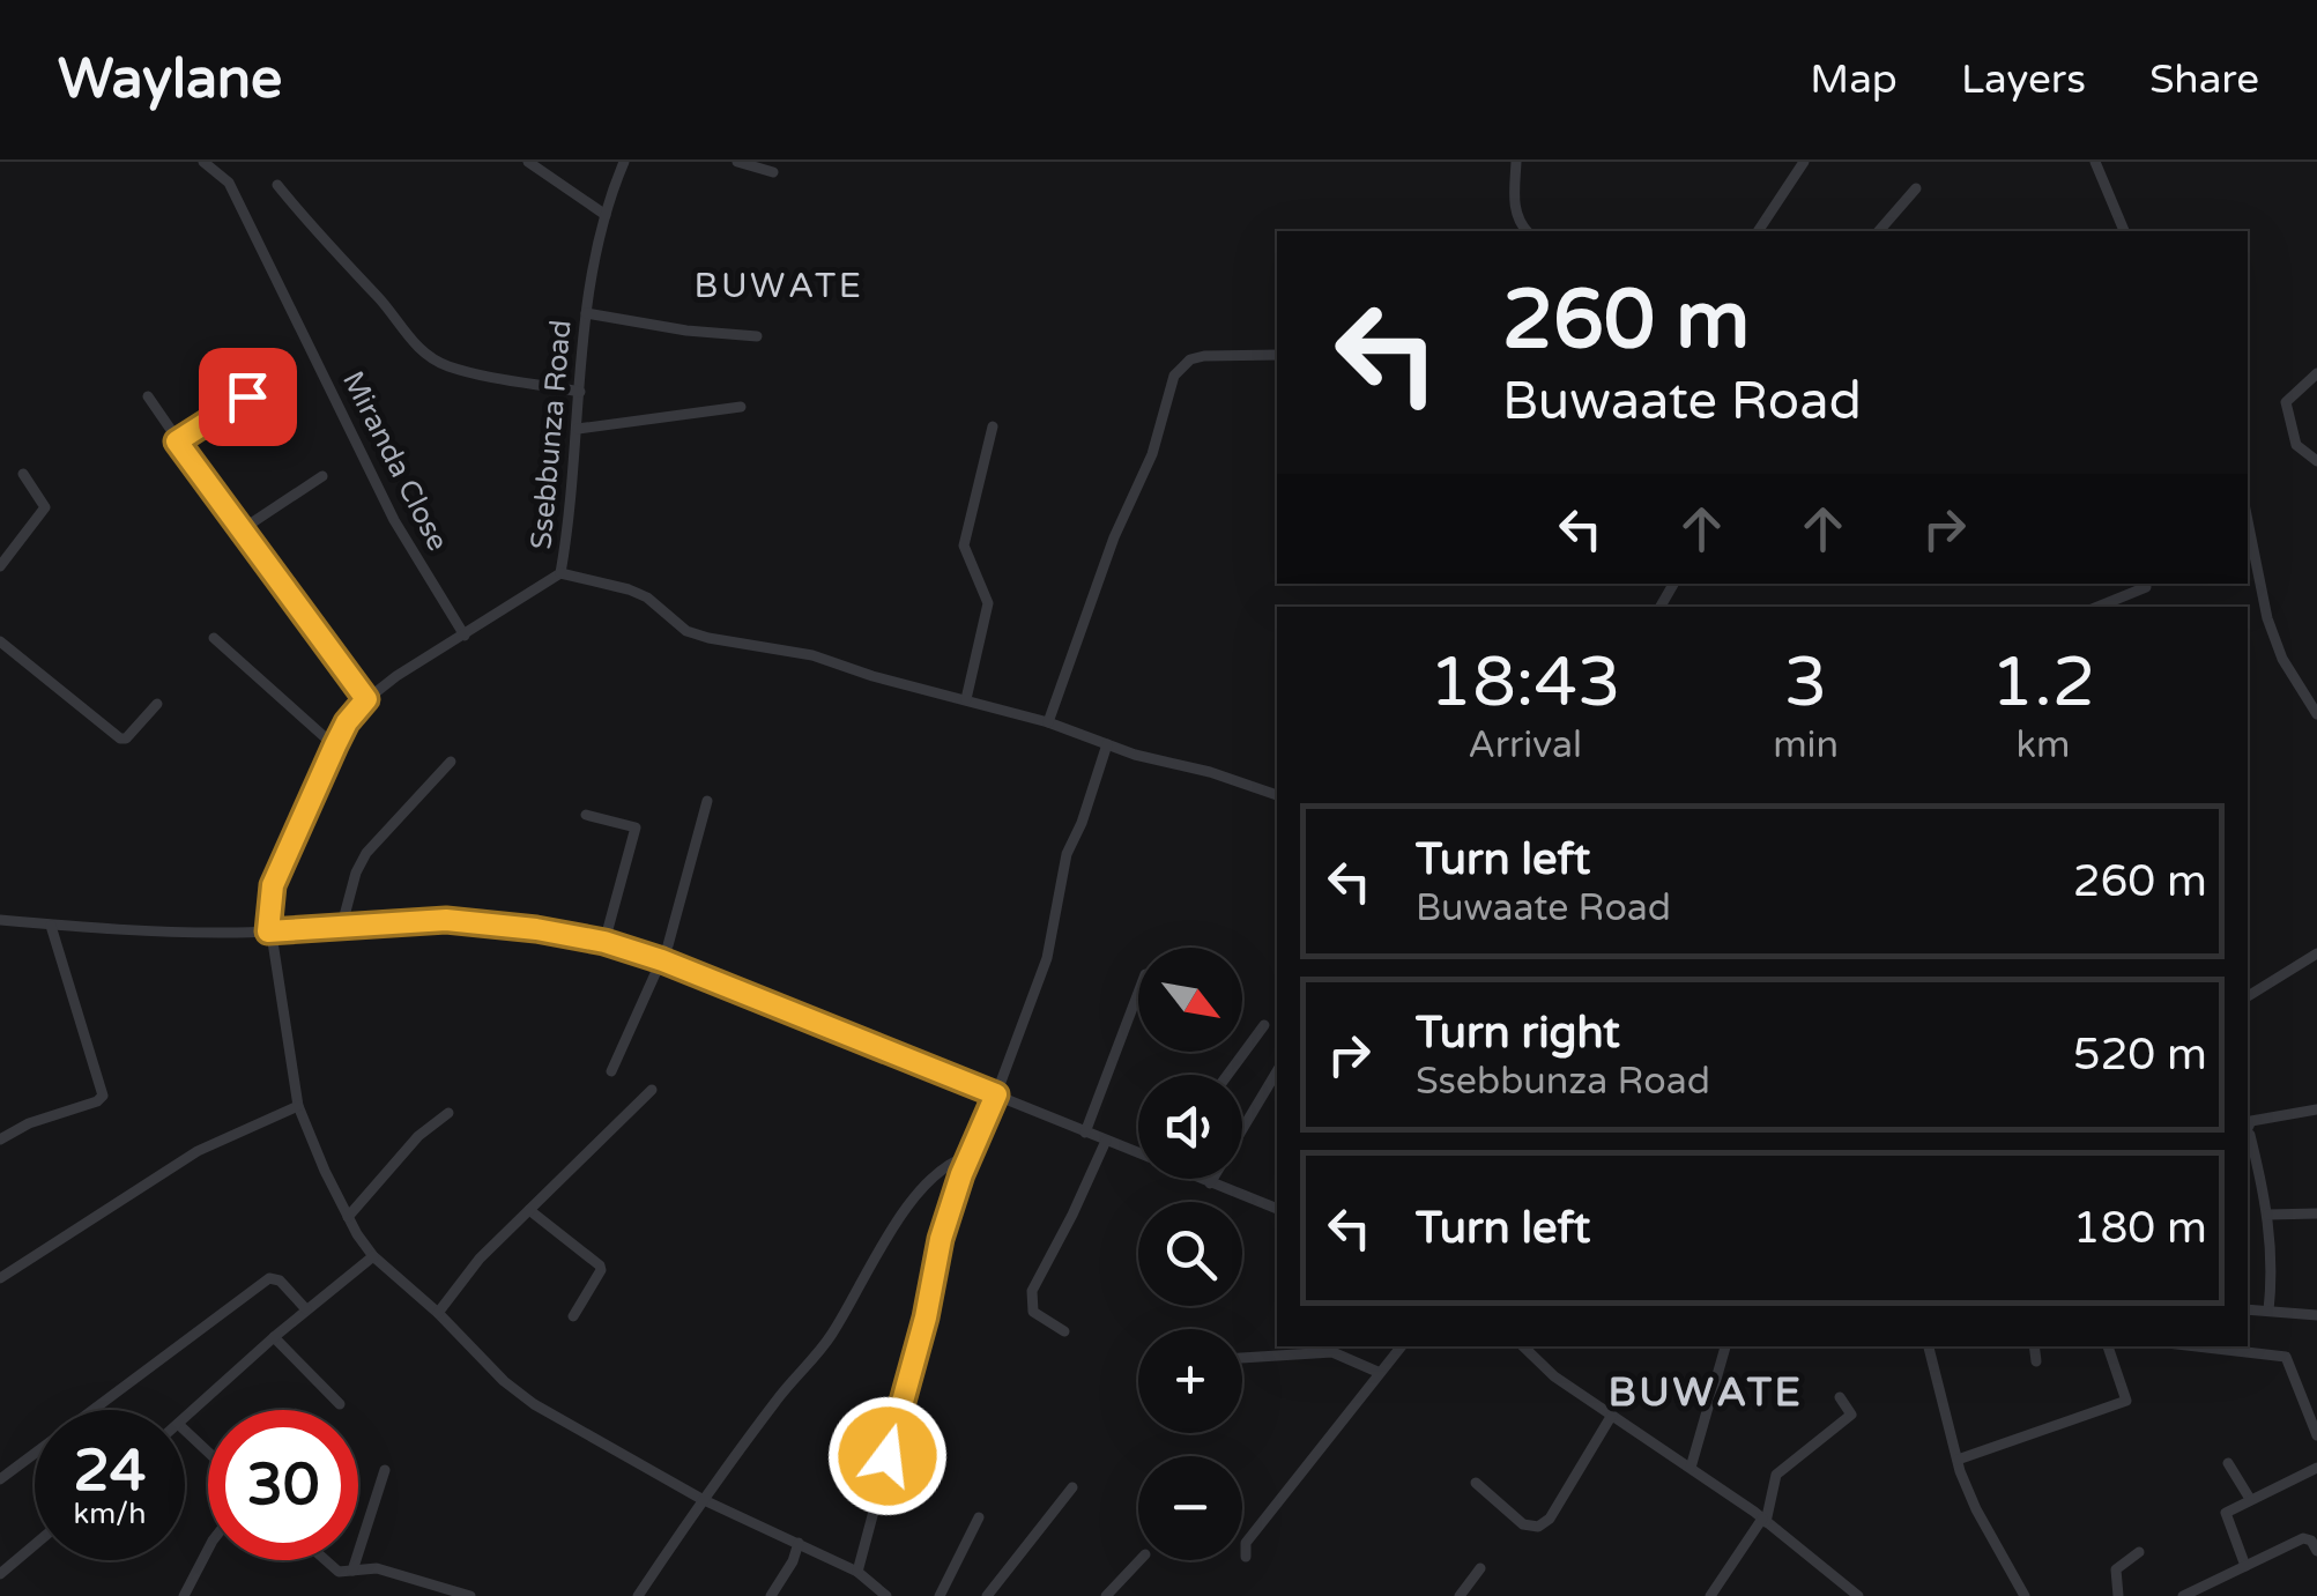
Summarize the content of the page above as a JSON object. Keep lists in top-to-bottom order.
{
  "streets": {
    "street": ["Ssebbunza Road", "Miranda Close"]
  },
  "crossings": [
    ["Ssebbunza Road", "Miranda Close"]
  ],
  "districts": ["BUWATE", "BUWATE"],
  "north": "bottom right",
  "page": {
    "header": "Waylane",
    "nav": ["Map", "Layers", "Share"],
    "turn": ["260 m", "Buwaate Road"],
    "eta": [
      "18:43",
      "Arrival",
      "3",
      "min",
      "1.2",
      "km"
    ],
    "list": [
      {
        "name": "Turn left",
        "note": "Buwaate Road",
        "value": "260 m"
      },
      {
        "name": "Turn right",
        "note": "Ssebbunza Road",
        "value": "520 m"
      },
      {
        "name": "Turn left",
        "value": "180 m"
      }
    ],
    "map_buttons": ["+", "−"],
    "speed": "24 km/h",
    "limit": "30"
  }
}
